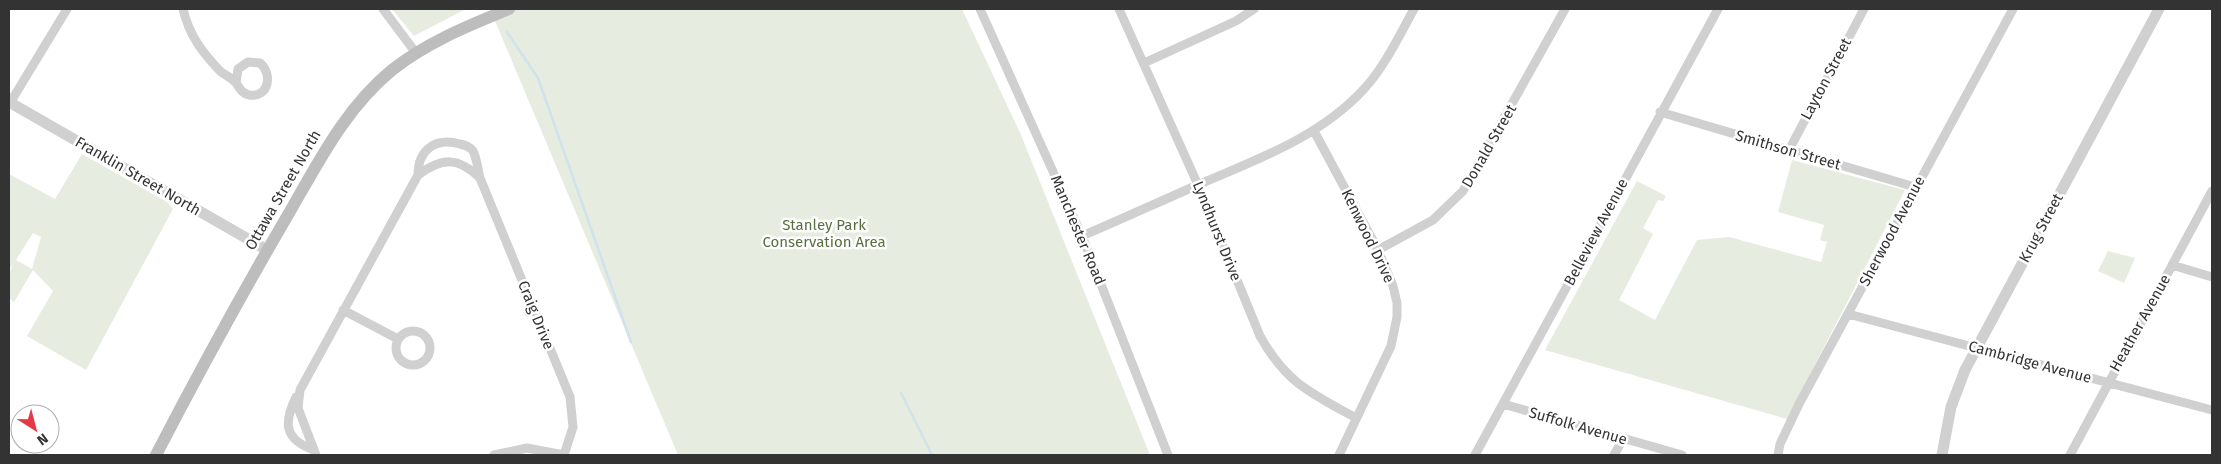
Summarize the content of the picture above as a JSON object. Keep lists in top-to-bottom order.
{
  "streets": {
    "main road": ["Ottawa Street North"],
    "street": [
      "Layton Street",
      "Donald Street",
      "Smithson Street",
      "Franklin Street North",
      "Krug Street",
      "Manchester Road",
      "Lyndhurst Drive",
      "Sherwood Avenue",
      "Belleview Avenue",
      "Kenwood Drive",
      "Craig Drive",
      "Heather Avenue",
      "Cambridge Avenue",
      "Suffolk Avenue"
    ]
  },
  "crossings": [
    ["Layton Street", "Smithson Street"],
    ["Donald Street", "Kenwood Drive"],
    ["Smithson Street", "Sherwood Avenue"],
    ["Smithson Street", "Belleview Avenue"],
    ["Franklin Street North", "Ottawa Street North"],
    ["Krug Street", "Cambridge Avenue"],
    ["Lyndhurst Drive", "Kenwood Drive"],
    ["Sherwood Avenue", "Cambridge Avenue"],
    ["Belleview Avenue", "Suffolk Avenue"],
    ["Heather Avenue", "Cambridge Avenue"]
  ],
  "parks": ["Stanley Park Conservation Area"],
  "north": "bottom right"
}
